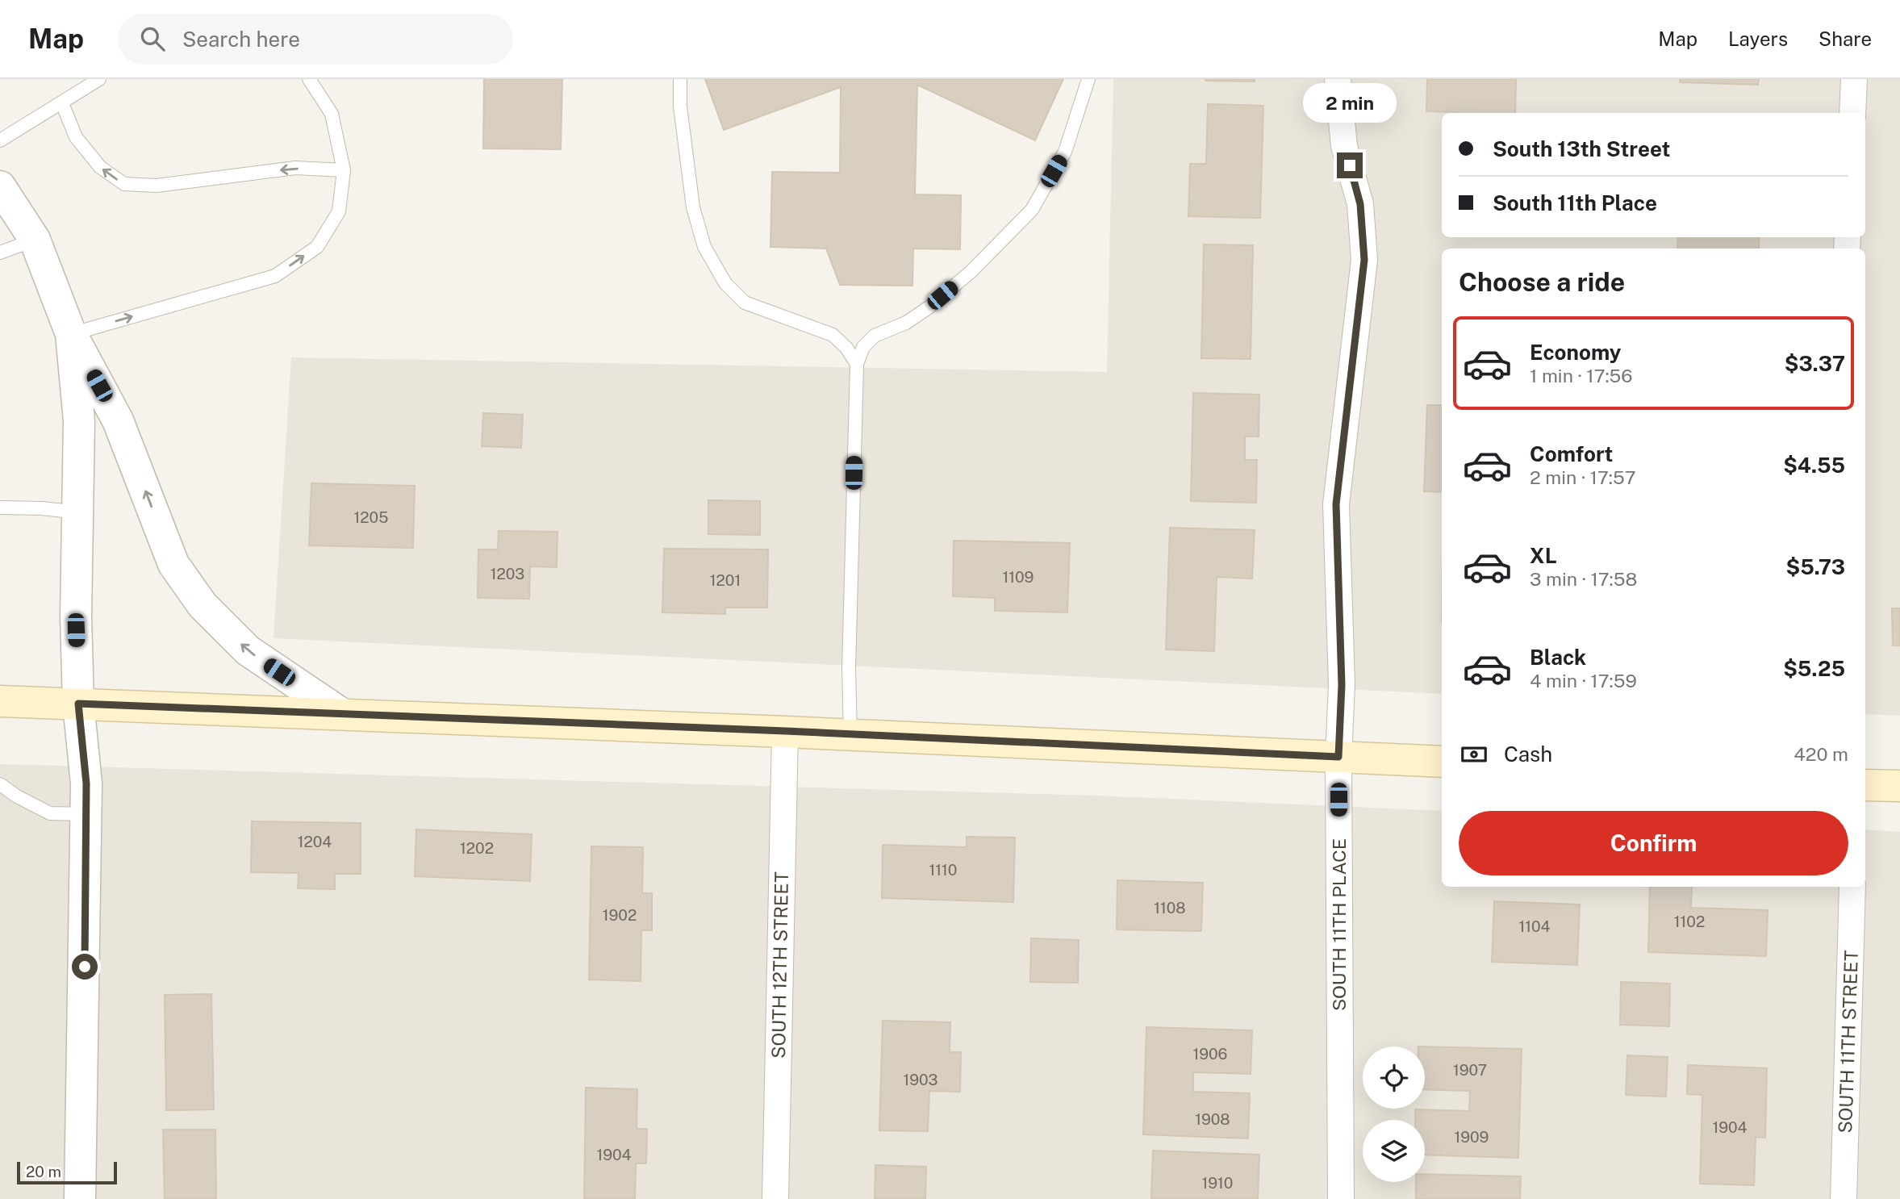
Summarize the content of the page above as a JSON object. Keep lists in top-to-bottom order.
{
  "streets": {
    "street": ["SOUTH 11TH PLACE", "SOUTH 12TH STREET", "SOUTH 11TH STREET"]
  },
  "house_numbers": [
    "1205",
    "1203",
    "1109",
    "1201",
    "1204",
    "1202",
    "1110",
    "1108",
    "1902",
    "1102",
    "1104",
    "1906",
    "1907",
    "1903",
    "1908",
    "1904",
    "1909",
    "1904",
    "1910"
  ],
  "scale_bar": "20 m",
  "page": {
    "header": "Map",
    "search": "Search here",
    "nav": ["Map", "Layers", "Share"],
    "bubble": "2 min",
    "banner": ["South 13th Street", "South 11th Place"],
    "heading": "Choose a ride",
    "list": [
      {
        "name": "Economy",
        "note": "1 min · 17:56",
        "value": "$3.37"
      },
      {
        "name": "Comfort",
        "note": "2 min · 17:57",
        "value": "$4.55"
      },
      {
        "name": "XL",
        "note": "3 min · 17:58",
        "value": "$5.73"
      },
      {
        "name": "Black",
        "note": "4 min · 17:59",
        "value": "$5.25"
      }
    ],
    "pay": ["Cash", "420 m"],
    "buttons": "Confirm",
    "scale": "20 m"
  }
}
